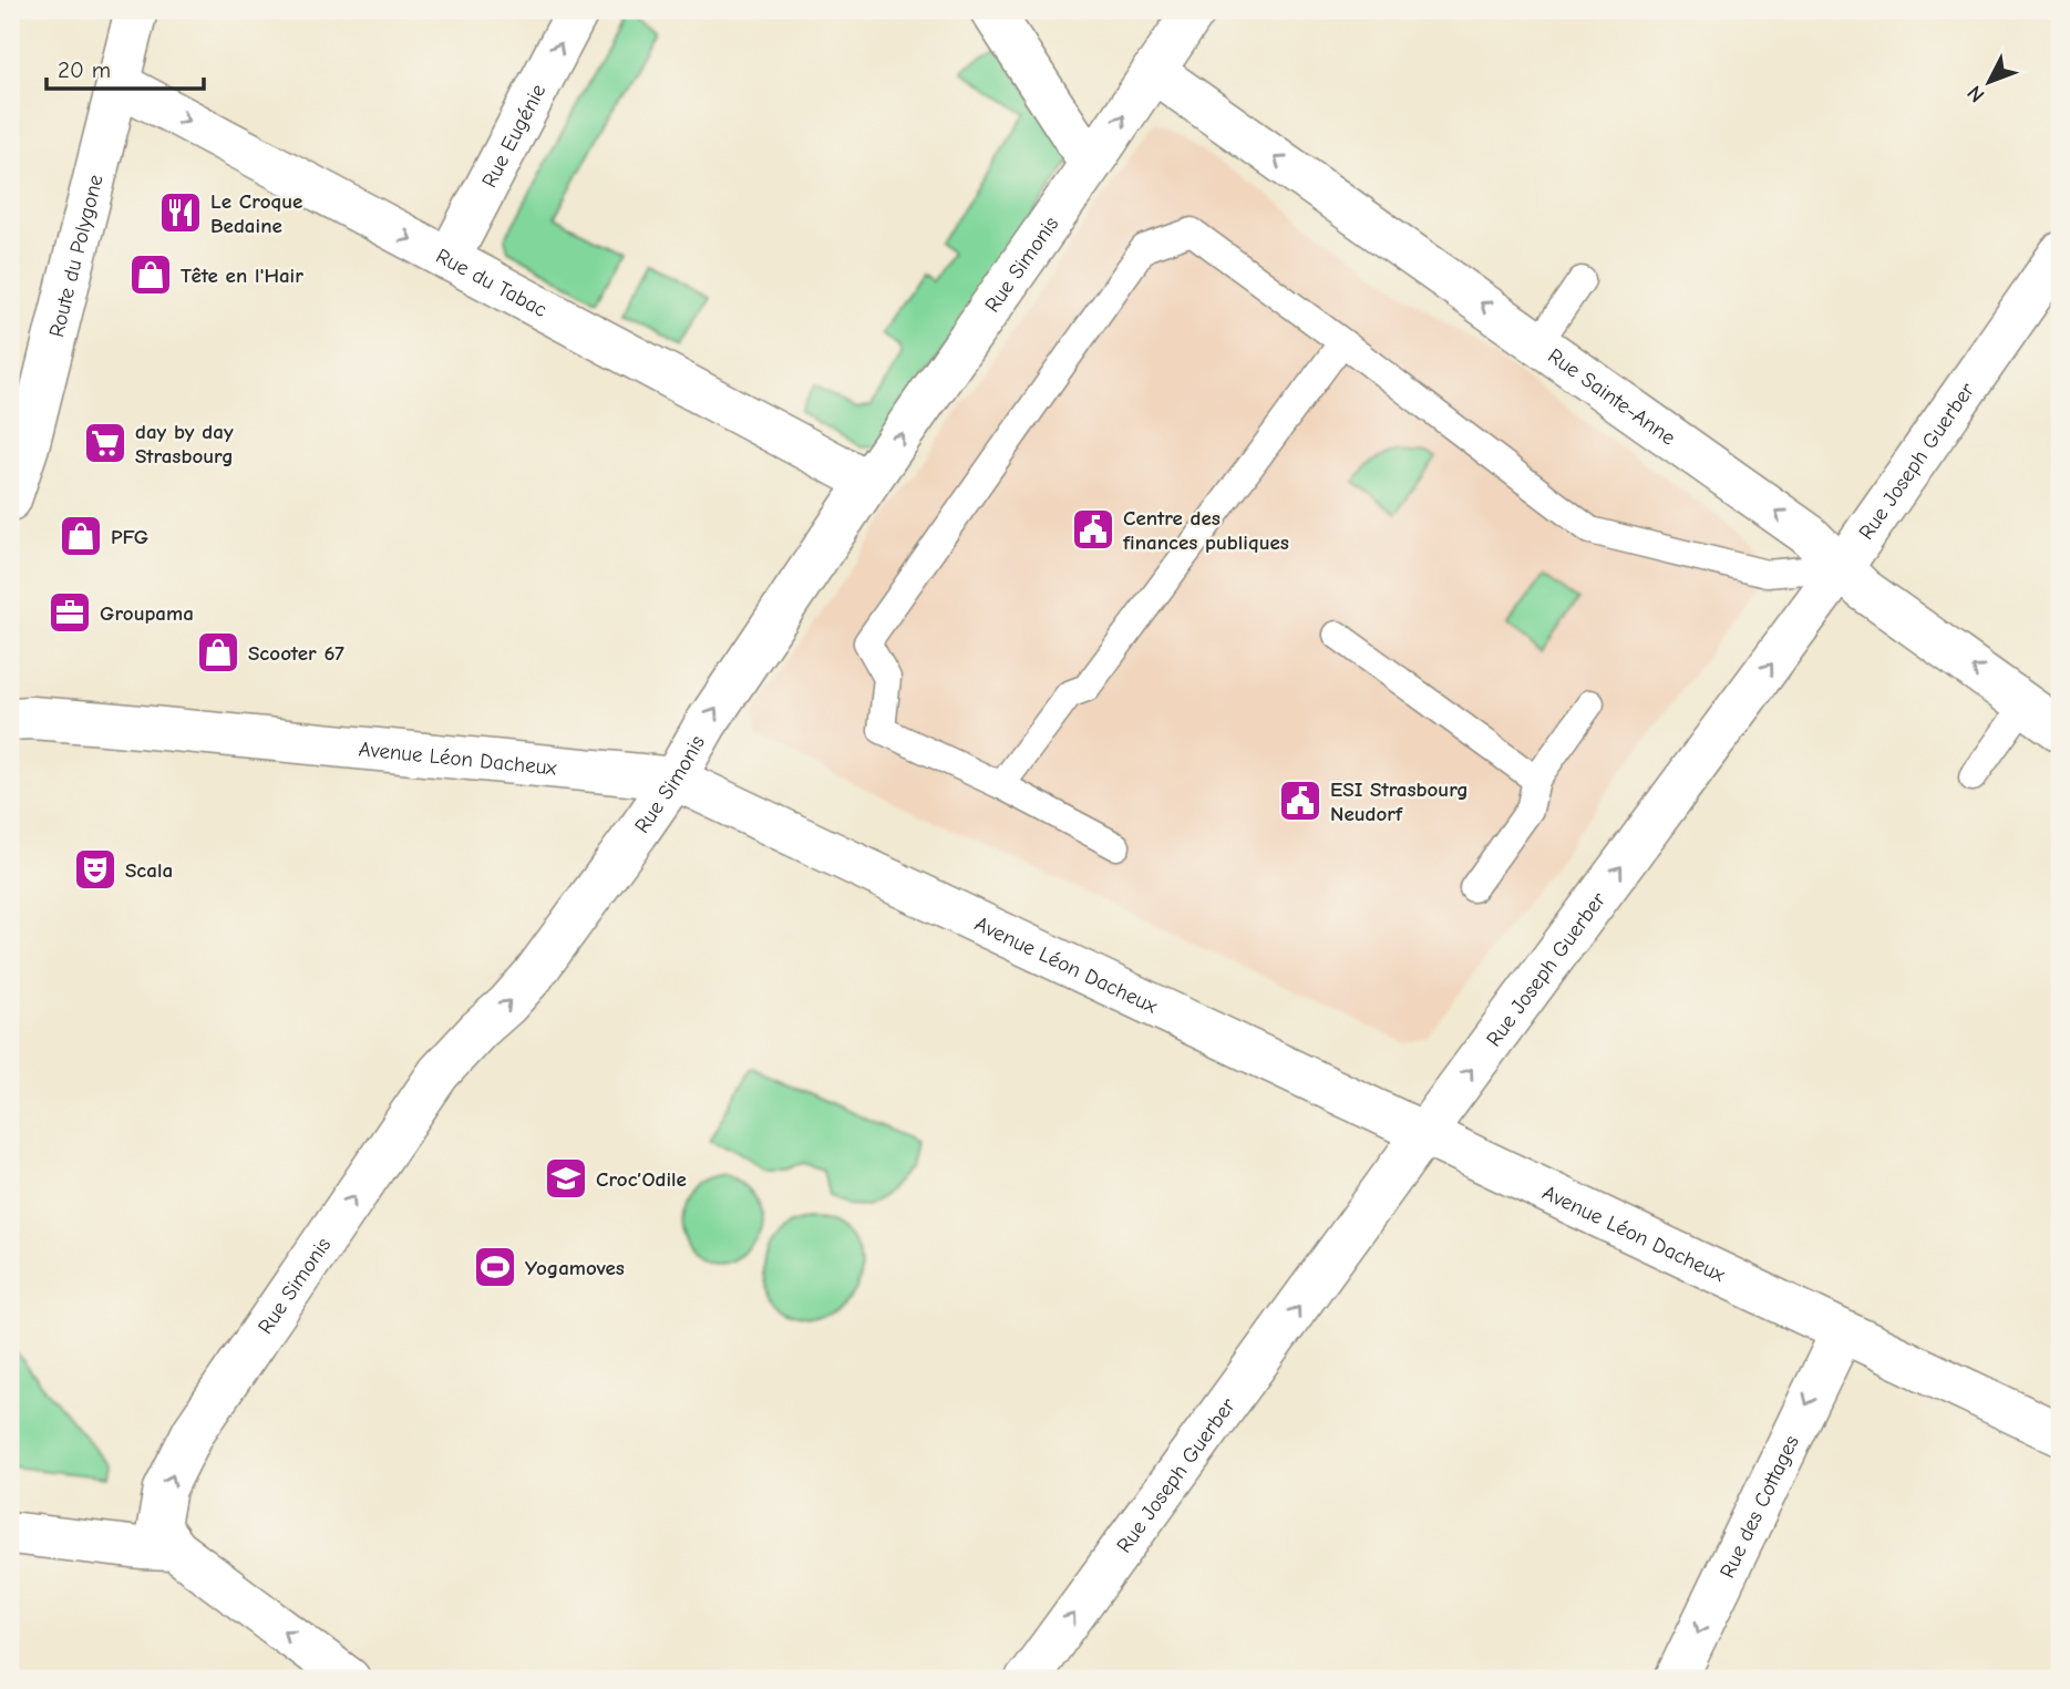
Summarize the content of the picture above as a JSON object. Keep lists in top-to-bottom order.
{
  "streets": {
    "street": [
      "Rue Eugénie",
      "Route du Polygone",
      "Rue Simonis",
      "Rue du Tabac",
      "Rue Sainte-Anne",
      "Rue Joseph Guerber",
      "Avenue Léon Dacheux",
      "Rue des Cottages"
    ]
  },
  "crossings": [
    ["Rue Eugénie", "Rue du Tabac"],
    ["Route du Polygone", "Rue du Tabac"],
    ["Rue Simonis", "Rue du Tabac"],
    ["Rue Simonis", "Rue Sainte-Anne"],
    ["Rue Simonis", "Avenue Léon Dacheux"],
    ["Rue Sainte-Anne", "Rue Joseph Guerber"],
    ["Rue Joseph Guerber", "Avenue Léon Dacheux"],
    ["Avenue Léon Dacheux", "Rue des Cottages"]
  ],
  "one_way": [
    "Rue Eugénie",
    "Rue Simonis",
    "Rue du Tabac",
    "Rue Sainte-Anne",
    "Rue Joseph Guerber",
    "Rue des Cottages"
  ],
  "places": {
    "restaurant": ["Le Croque Bedaine"],
    "shop": ["Tête en l'Hair", "PFG", "Scooter 67"],
    "supermarket": ["day by day Strasbourg"],
    "public building": ["Centre des finances publiques", "ESI Strasbourg Neudorf"],
    "office": ["Groupama"],
    "theatre": ["Scala"],
    "school or university": ["Croc’Odile"],
    "sports": ["Yogamoves"]
  },
  "scale_bar": "20 m",
  "north": "bottom left"
}
